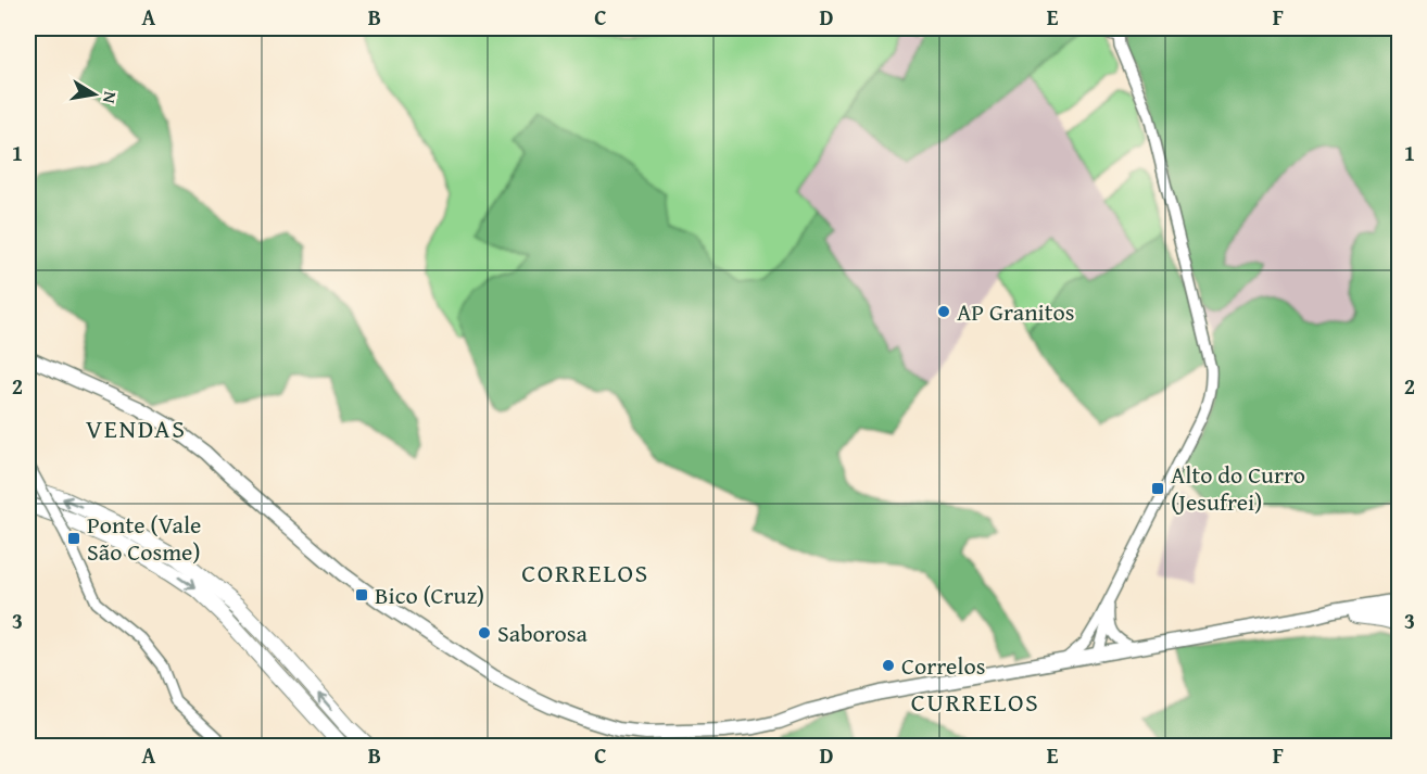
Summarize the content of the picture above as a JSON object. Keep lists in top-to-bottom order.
{
  "districts": ["VENDAS", "CORRELOS", "CURRELOS"],
  "places": {
    "other": ["AP Granitos", "Saborosa", "Correlos"],
    "transit": ["Alto do Curro (Jesufrei)", "Ponte (Vale São Cosme)", "Bico (Cruz)"]
  },
  "north": "right",
  "grid": {
    "columns": [
      "A",
      "B",
      "C",
      "D",
      "E",
      "F"
    ],
    "rows": ["1", "2", "3"]
  }
}
